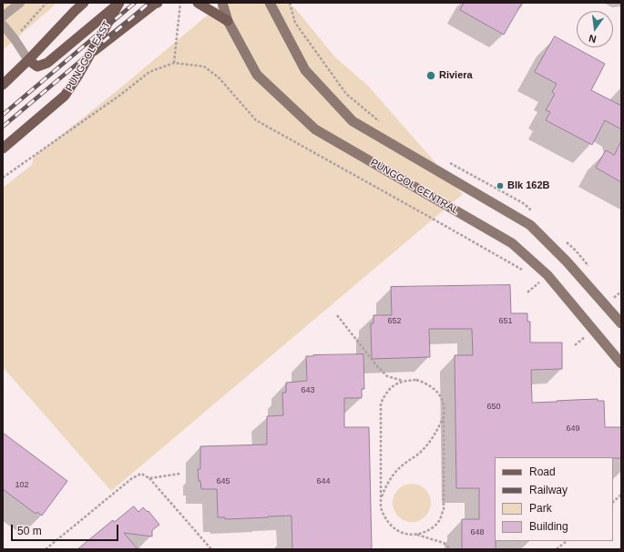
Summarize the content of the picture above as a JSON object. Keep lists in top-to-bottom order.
{
  "streets": {
    "main road": ["PUNGGOL EAST", "PUNGGOL CENTRAL"]
  },
  "places": ["Riviera", "Blk 162B"],
  "house_numbers": [
    "652",
    "651",
    "643",
    "650",
    "649",
    "645",
    "644",
    "102",
    "648"
  ],
  "legend": [
    "Road",
    "Railway",
    "Park",
    "Building"
  ],
  "scale_bar": "50 m",
  "north": "bottom"
}
